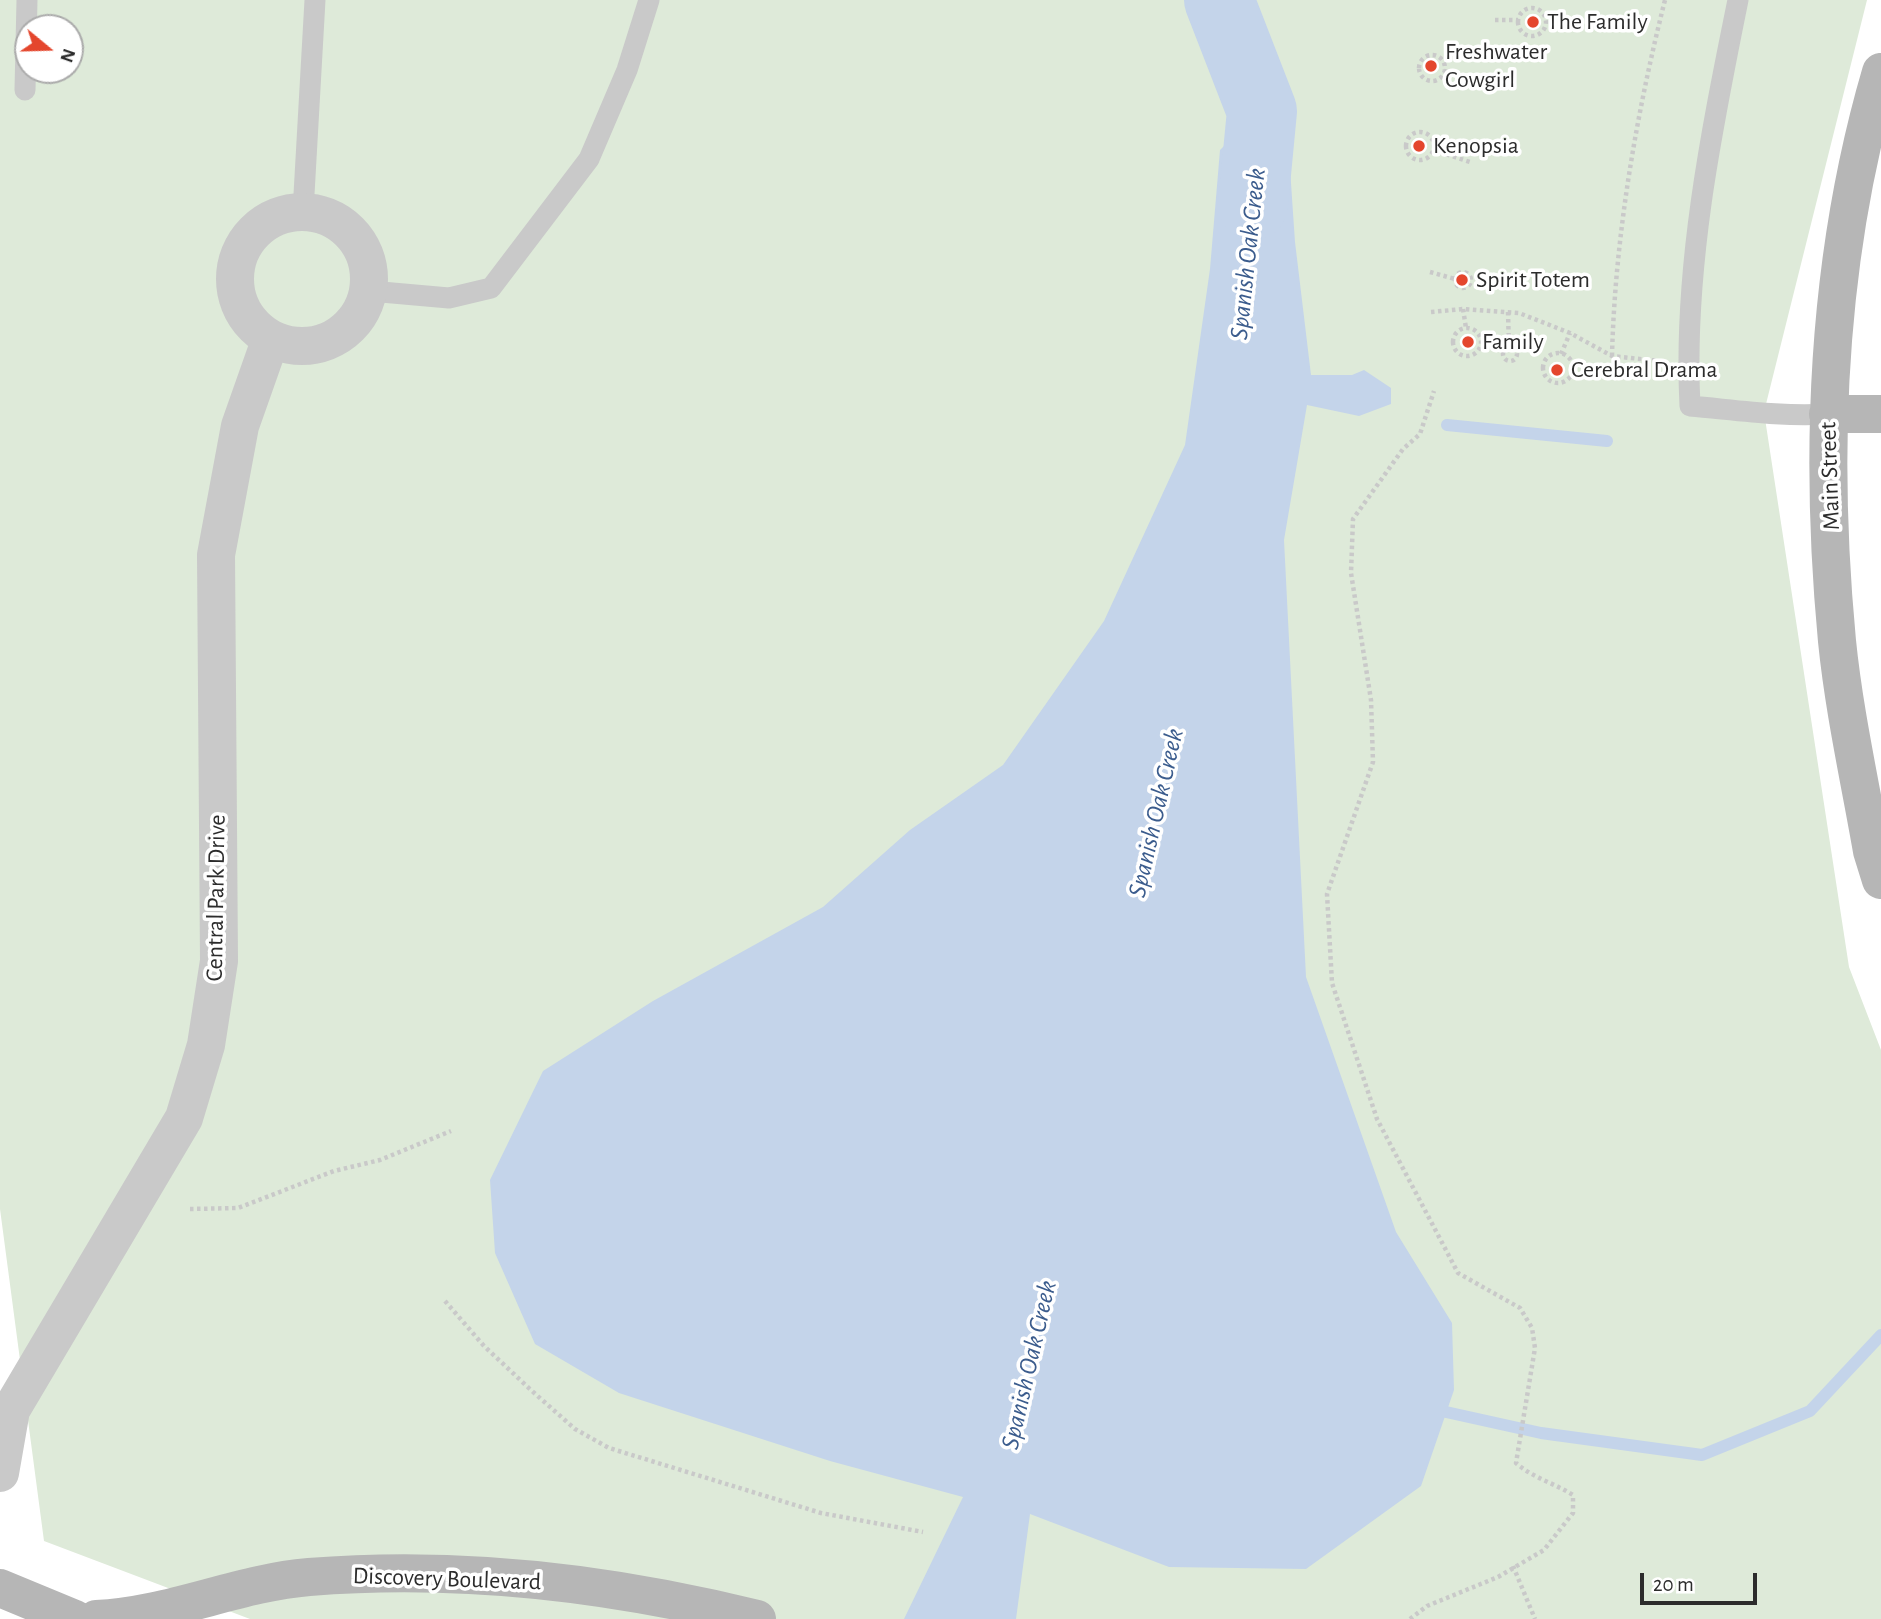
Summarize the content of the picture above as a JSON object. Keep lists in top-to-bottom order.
{
  "streets": {
    "street": ["Main Street", "Central Park Drive", "Discovery Boulevard"]
  },
  "water": ["Spanish Oak Creek"],
  "places": [
    "The Family",
    "Freshwater Cowgirl",
    "Kenopsia",
    "Spirit Totem",
    "Family",
    "Cerebral Drama"
  ],
  "scale_bar": "20 m",
  "north": "right"
}
